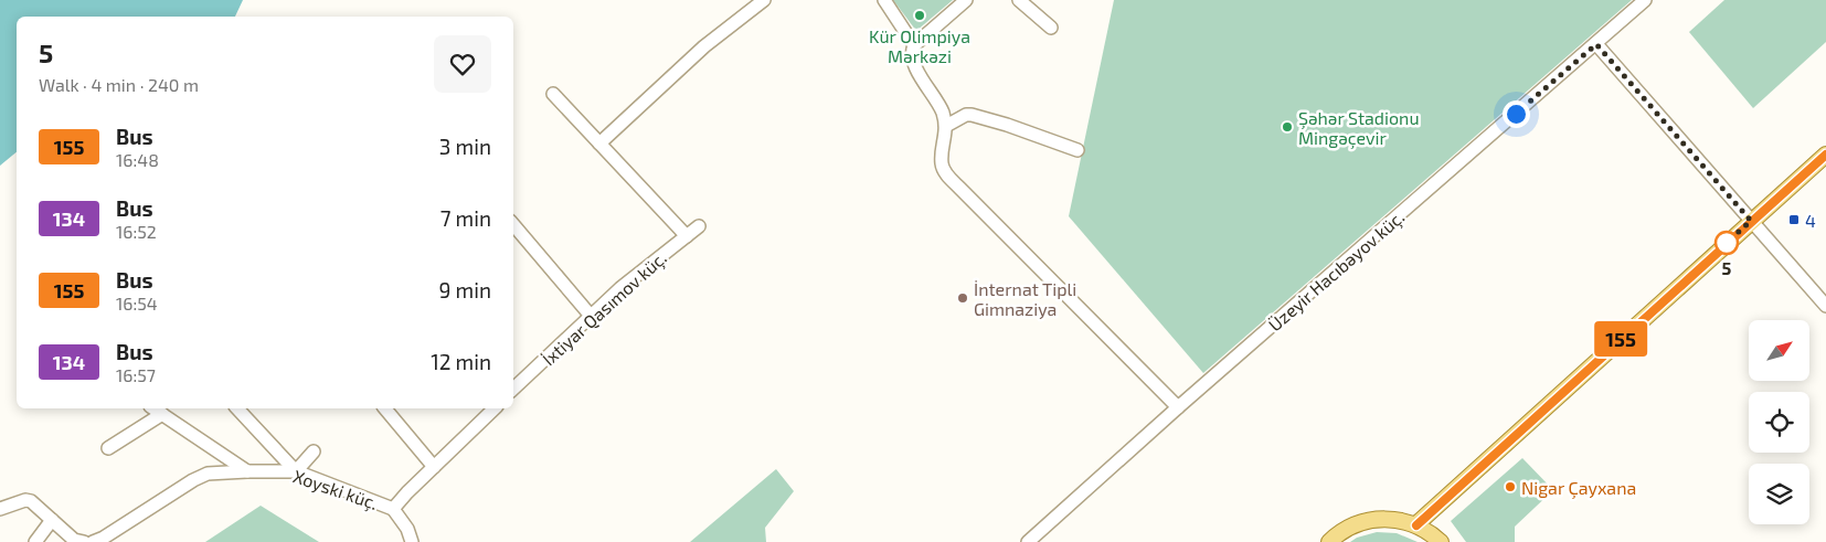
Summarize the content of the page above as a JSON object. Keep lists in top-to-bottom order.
{
  "streets": {
    "street": ["Üzeyir Hacıbəyov küç.", "İxtiyar Qasımov küç.", "Xoyski küç."]
  },
  "places": {
    "other": [
      "Kür Olimpiya Mərkəzi",
      "Şəhər Stadionu Mingəçevir",
      "5",
      "İnternat Tipli Gimnaziya",
      "Nigar Çayxana"
    ],
    "transit": ["4"]
  },
  "lines": ["bus line 155"],
  "north": "top right",
  "page": {
    "on_map": "155",
    "heading": ["5", "Walk · 4 min · 240 m"],
    "list": [
      {
        "mark": "155",
        "name": "Bus",
        "note": "16:48",
        "value": "3 min"
      },
      {
        "mark": "134",
        "name": "Bus",
        "note": "16:52",
        "value": "7 min"
      },
      {
        "mark": "155",
        "name": "Bus",
        "note": "16:54",
        "value": "9 min"
      },
      {
        "mark": "134",
        "name": "Bus",
        "note": "16:57",
        "value": "12 min"
      }
    ]
  }
}
